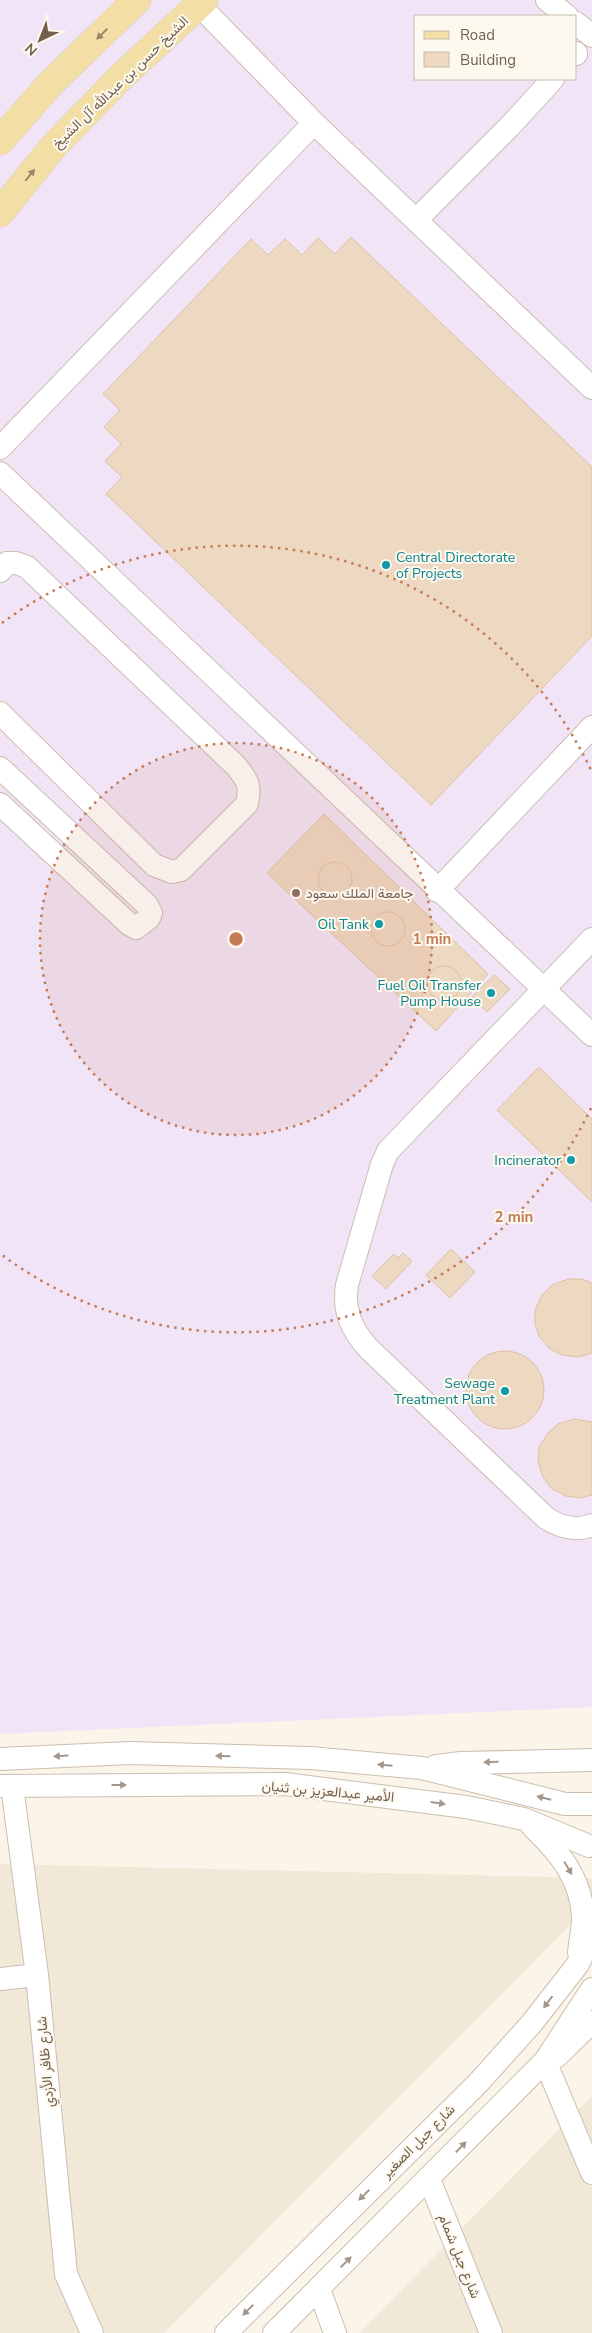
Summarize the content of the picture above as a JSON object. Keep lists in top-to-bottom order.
{
  "streets": {
    "main road": ["الشيخ حسن بن عبدالله آل الشيخ"],
    "street": [
      "الأمير عبدالعزيز بن ثنيان",
      "شارع ظافر الأزدي",
      "شارع جبل الصغير",
      "شارع جبل شمام"
    ]
  },
  "crossings": [
    ["الأمير عبدالعزيز بن ثنيان", "شارع ظافر الأزدي"]
  ],
  "places": [
    "Central Directorate of Projects",
    "جامعة الملك سعود",
    "Oil Tank",
    "Fuel Oil Transfer Pump House",
    "Incinerator",
    "Sewage Treatment Plant"
  ],
  "legend": ["Road", "Building"],
  "north": "bottom left",
  "rings": ["1 min", "2 min"]
}
